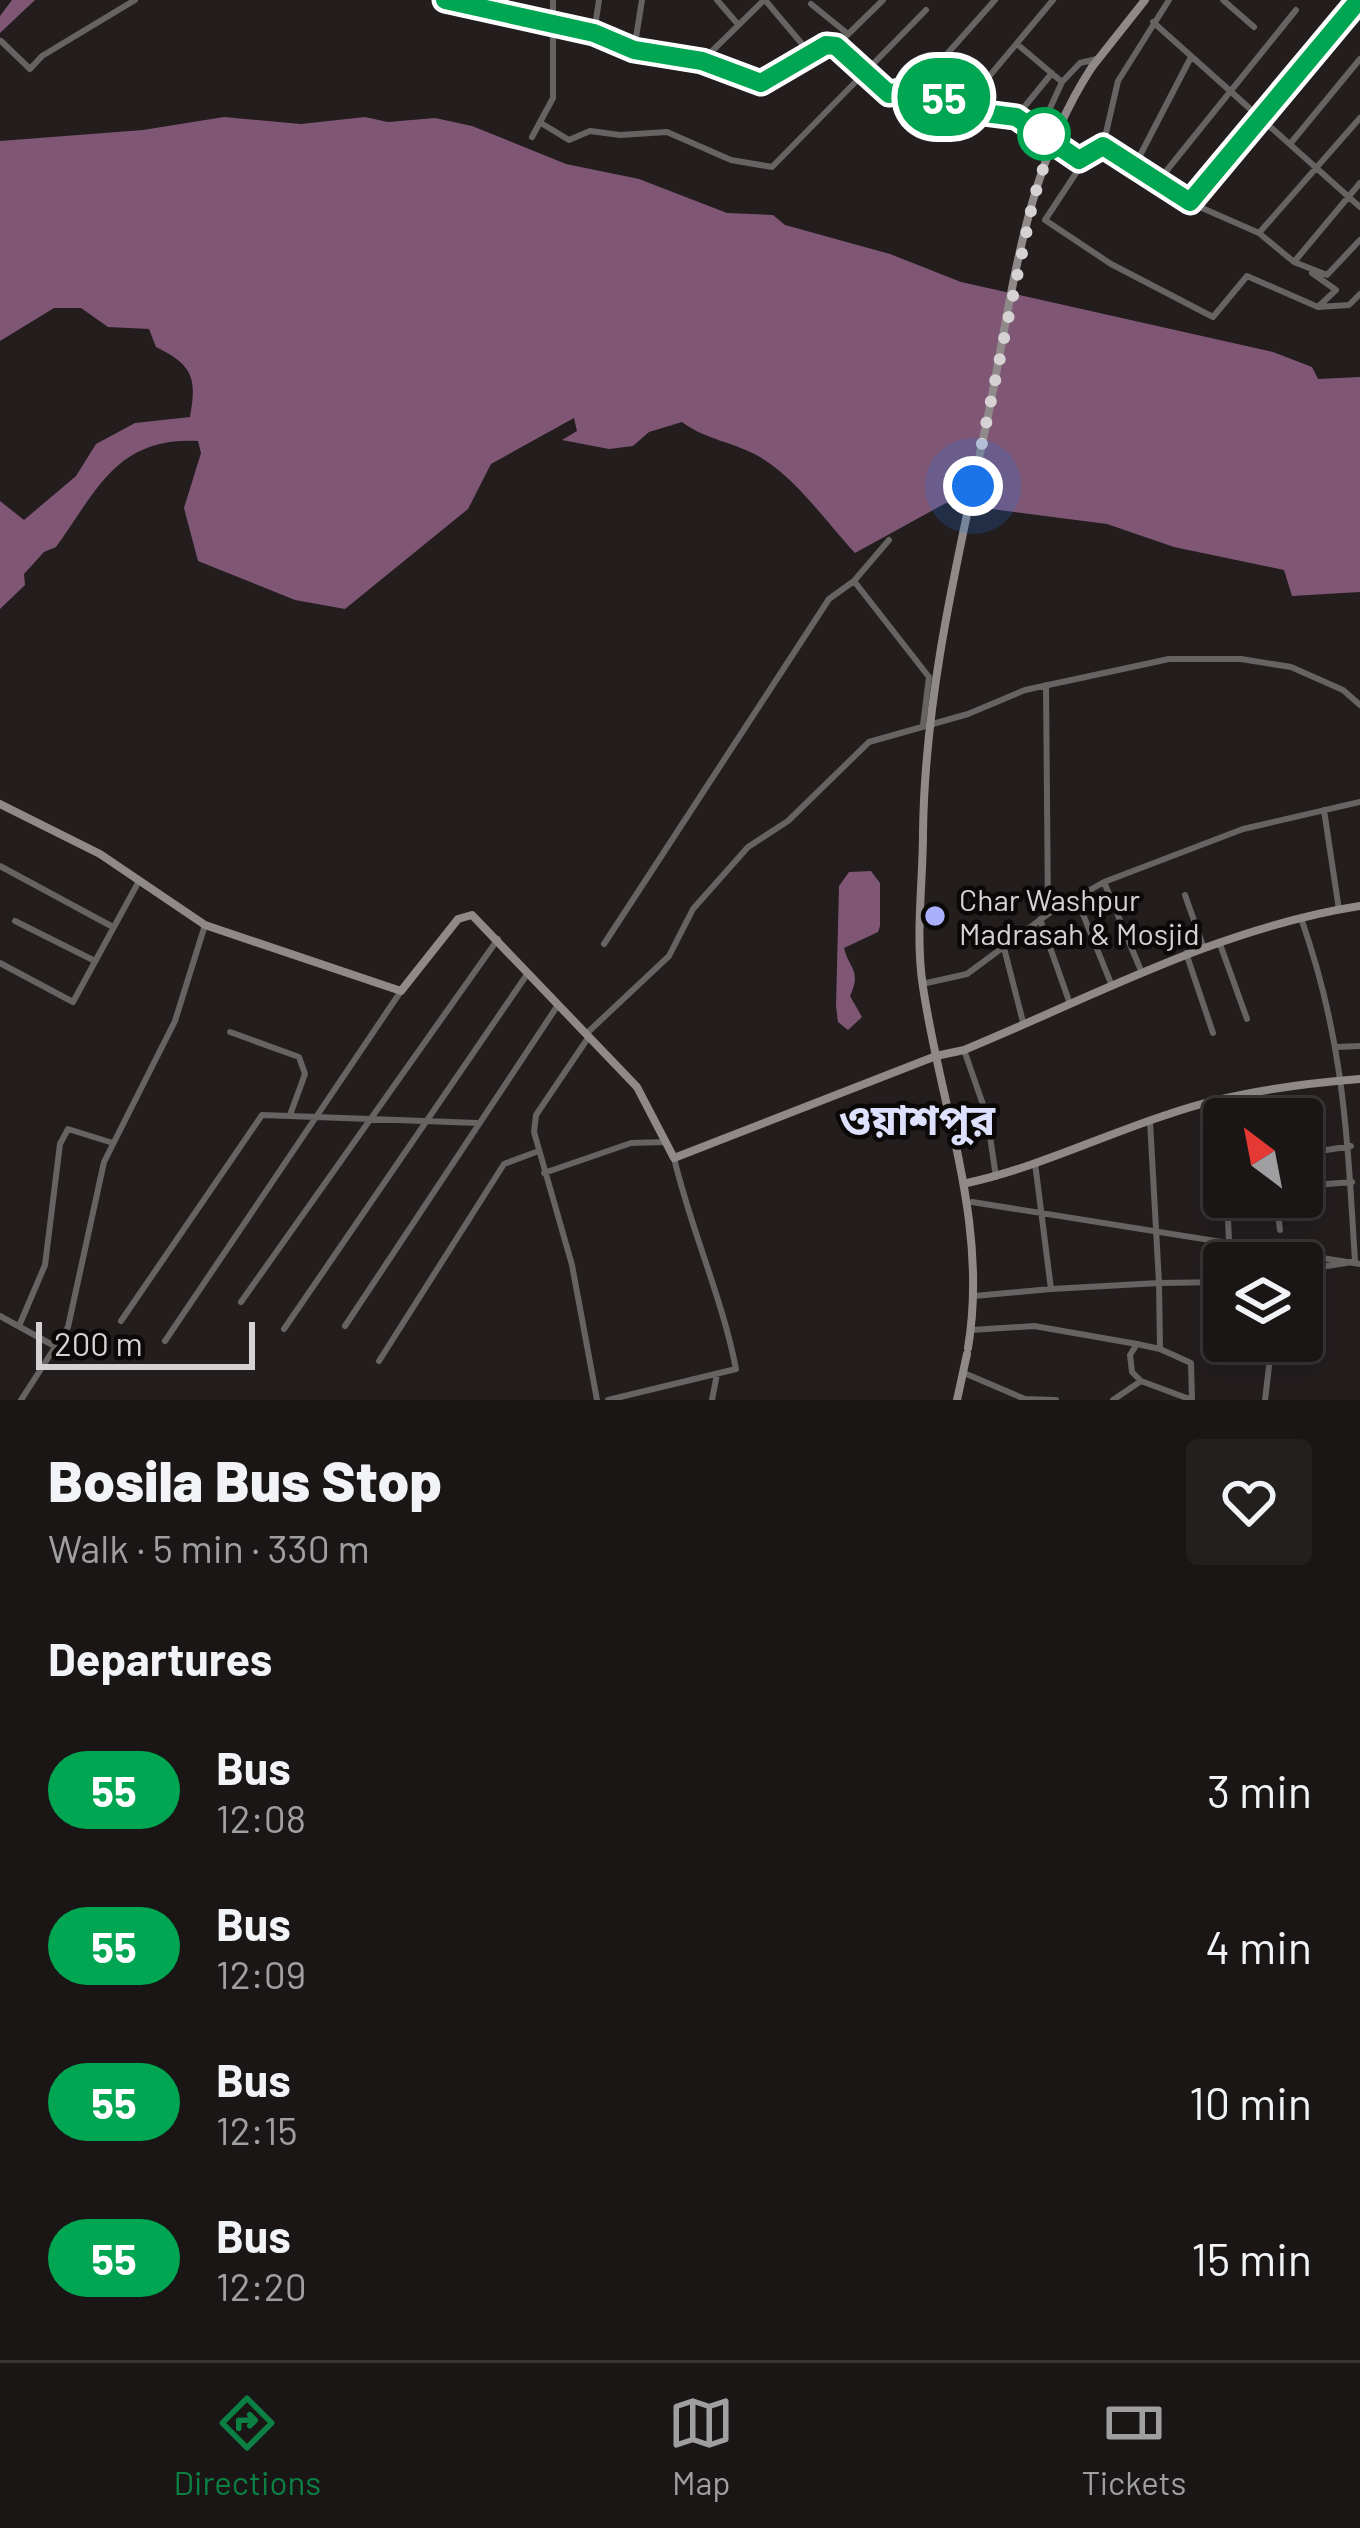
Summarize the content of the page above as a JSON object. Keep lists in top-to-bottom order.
{
  "districts": ["ওয়াশপুর"],
  "places": ["Char Washpur Madrasah & Mosjid"],
  "lines": ["bus line 55"],
  "scale_bar": "200 m",
  "north": "top left",
  "page": {
    "on_map": "55",
    "scale": "200 m",
    "heading": [
      ["Bosila Bus Stop", "Walk · 5 min · 330 m"],
      "Departures"
    ],
    "list": [
      {
        "mark": "55",
        "name": "Bus",
        "note": "12:08",
        "value": "3 min"
      },
      {
        "mark": "55",
        "name": "Bus",
        "note": "12:09",
        "value": "4 min"
      },
      {
        "mark": "55",
        "name": "Bus",
        "note": "12:15",
        "value": "10 min"
      },
      {
        "mark": "55",
        "name": "Bus",
        "note": "12:20",
        "value": "15 min"
      }
    ],
    "tabs": ["Directions", "Map", "Tickets"]
  }
}
